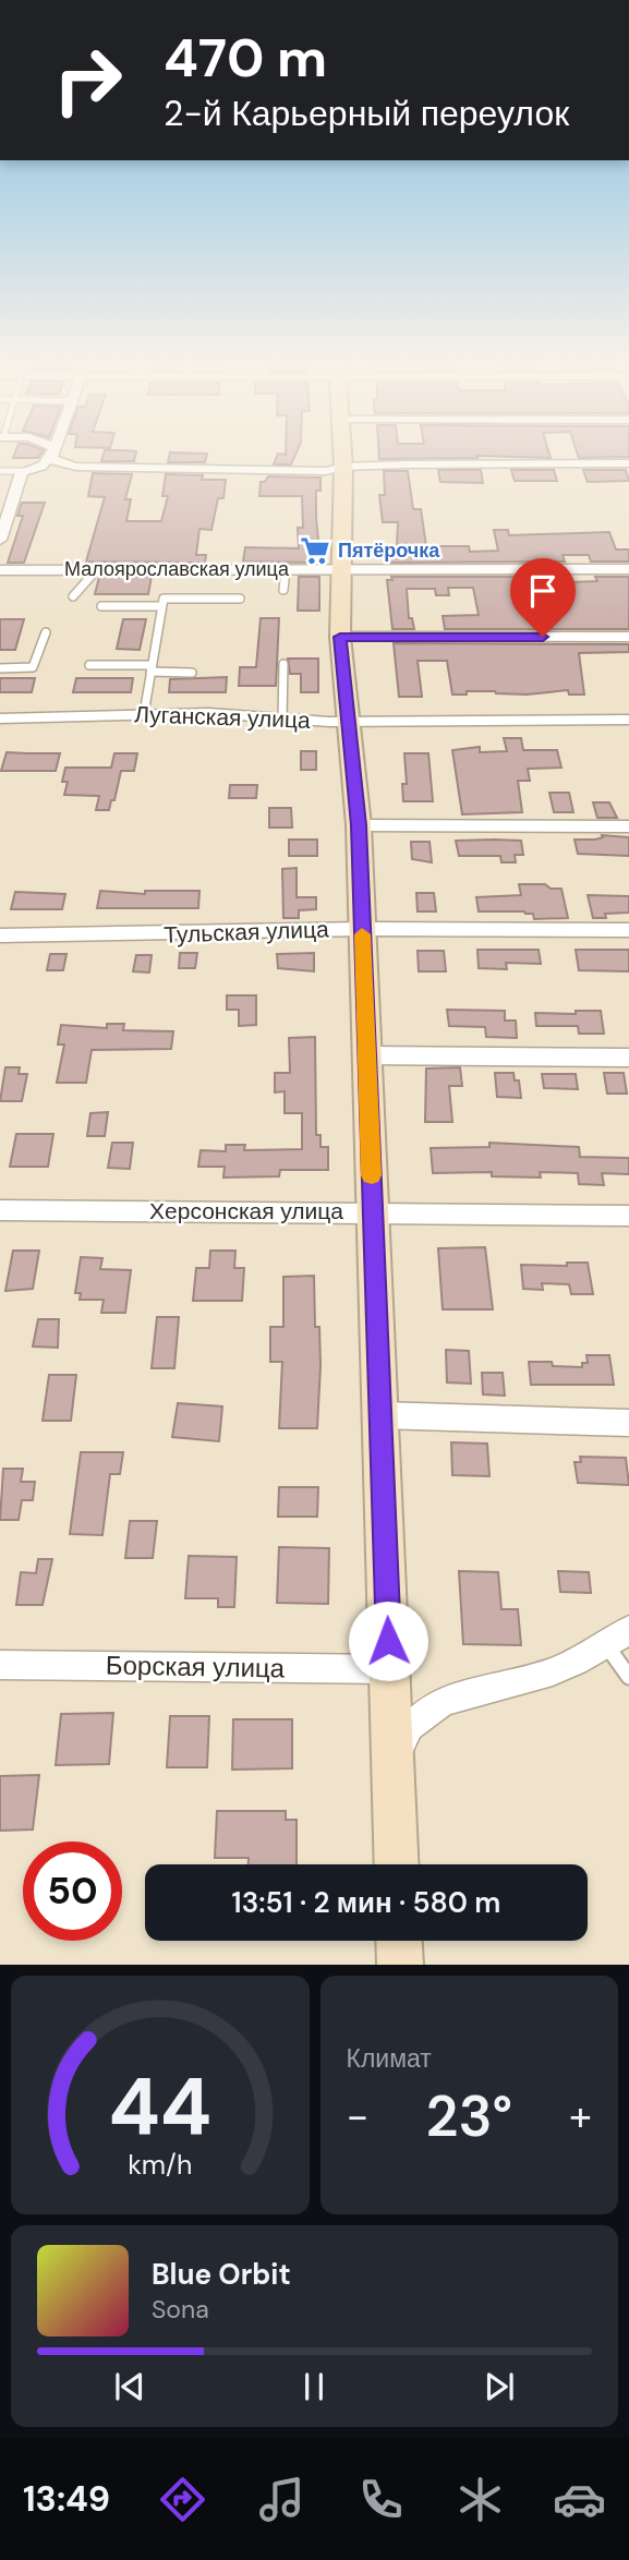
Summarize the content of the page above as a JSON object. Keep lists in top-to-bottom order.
{
  "streets": {
    "street": [
      "Малоярославская улица",
      "Луганская улица",
      "Тульская улица",
      "Херсонская улица",
      "Борская улица"
    ]
  },
  "places": {
    "supermarket": ["Пятёрочка"]
  },
  "page": {
    "turn": ["470 m", "2-й Карьерный переулок"],
    "limit": "50",
    "trip": "13:51 · 2 мин · 580 m",
    "tile": "Климат",
    "heat": ["−", "23°", "+"],
    "song": ["Blue Orbit", "Sona"],
    "tabs": "13:49",
    "gauge": ["44", "km/h"]
  }
}
